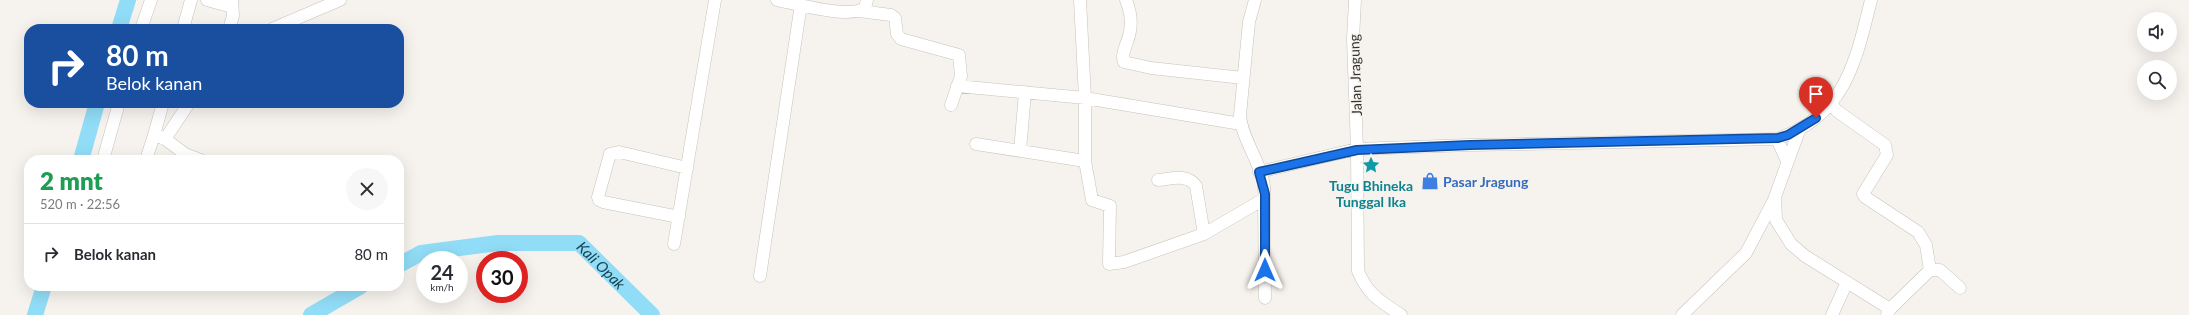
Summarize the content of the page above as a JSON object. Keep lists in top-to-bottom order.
{
  "streets": {
    "street": ["Jalan Jragung"]
  },
  "water": ["Kali Opak"],
  "places": {
    "place": ["Tugu Bhineka Tunggal Ika"],
    "shop": ["Pasar Jragung"]
  },
  "page": {
    "turn": ["80 m", "Belok kanan"],
    "heading": ["2 mnt", "520 m · 22:56"],
    "list": [
      {
        "name": "Belok kanan",
        "value": "80 m"
      }
    ],
    "speed": "24 km/h",
    "limit": "30"
  }
}
